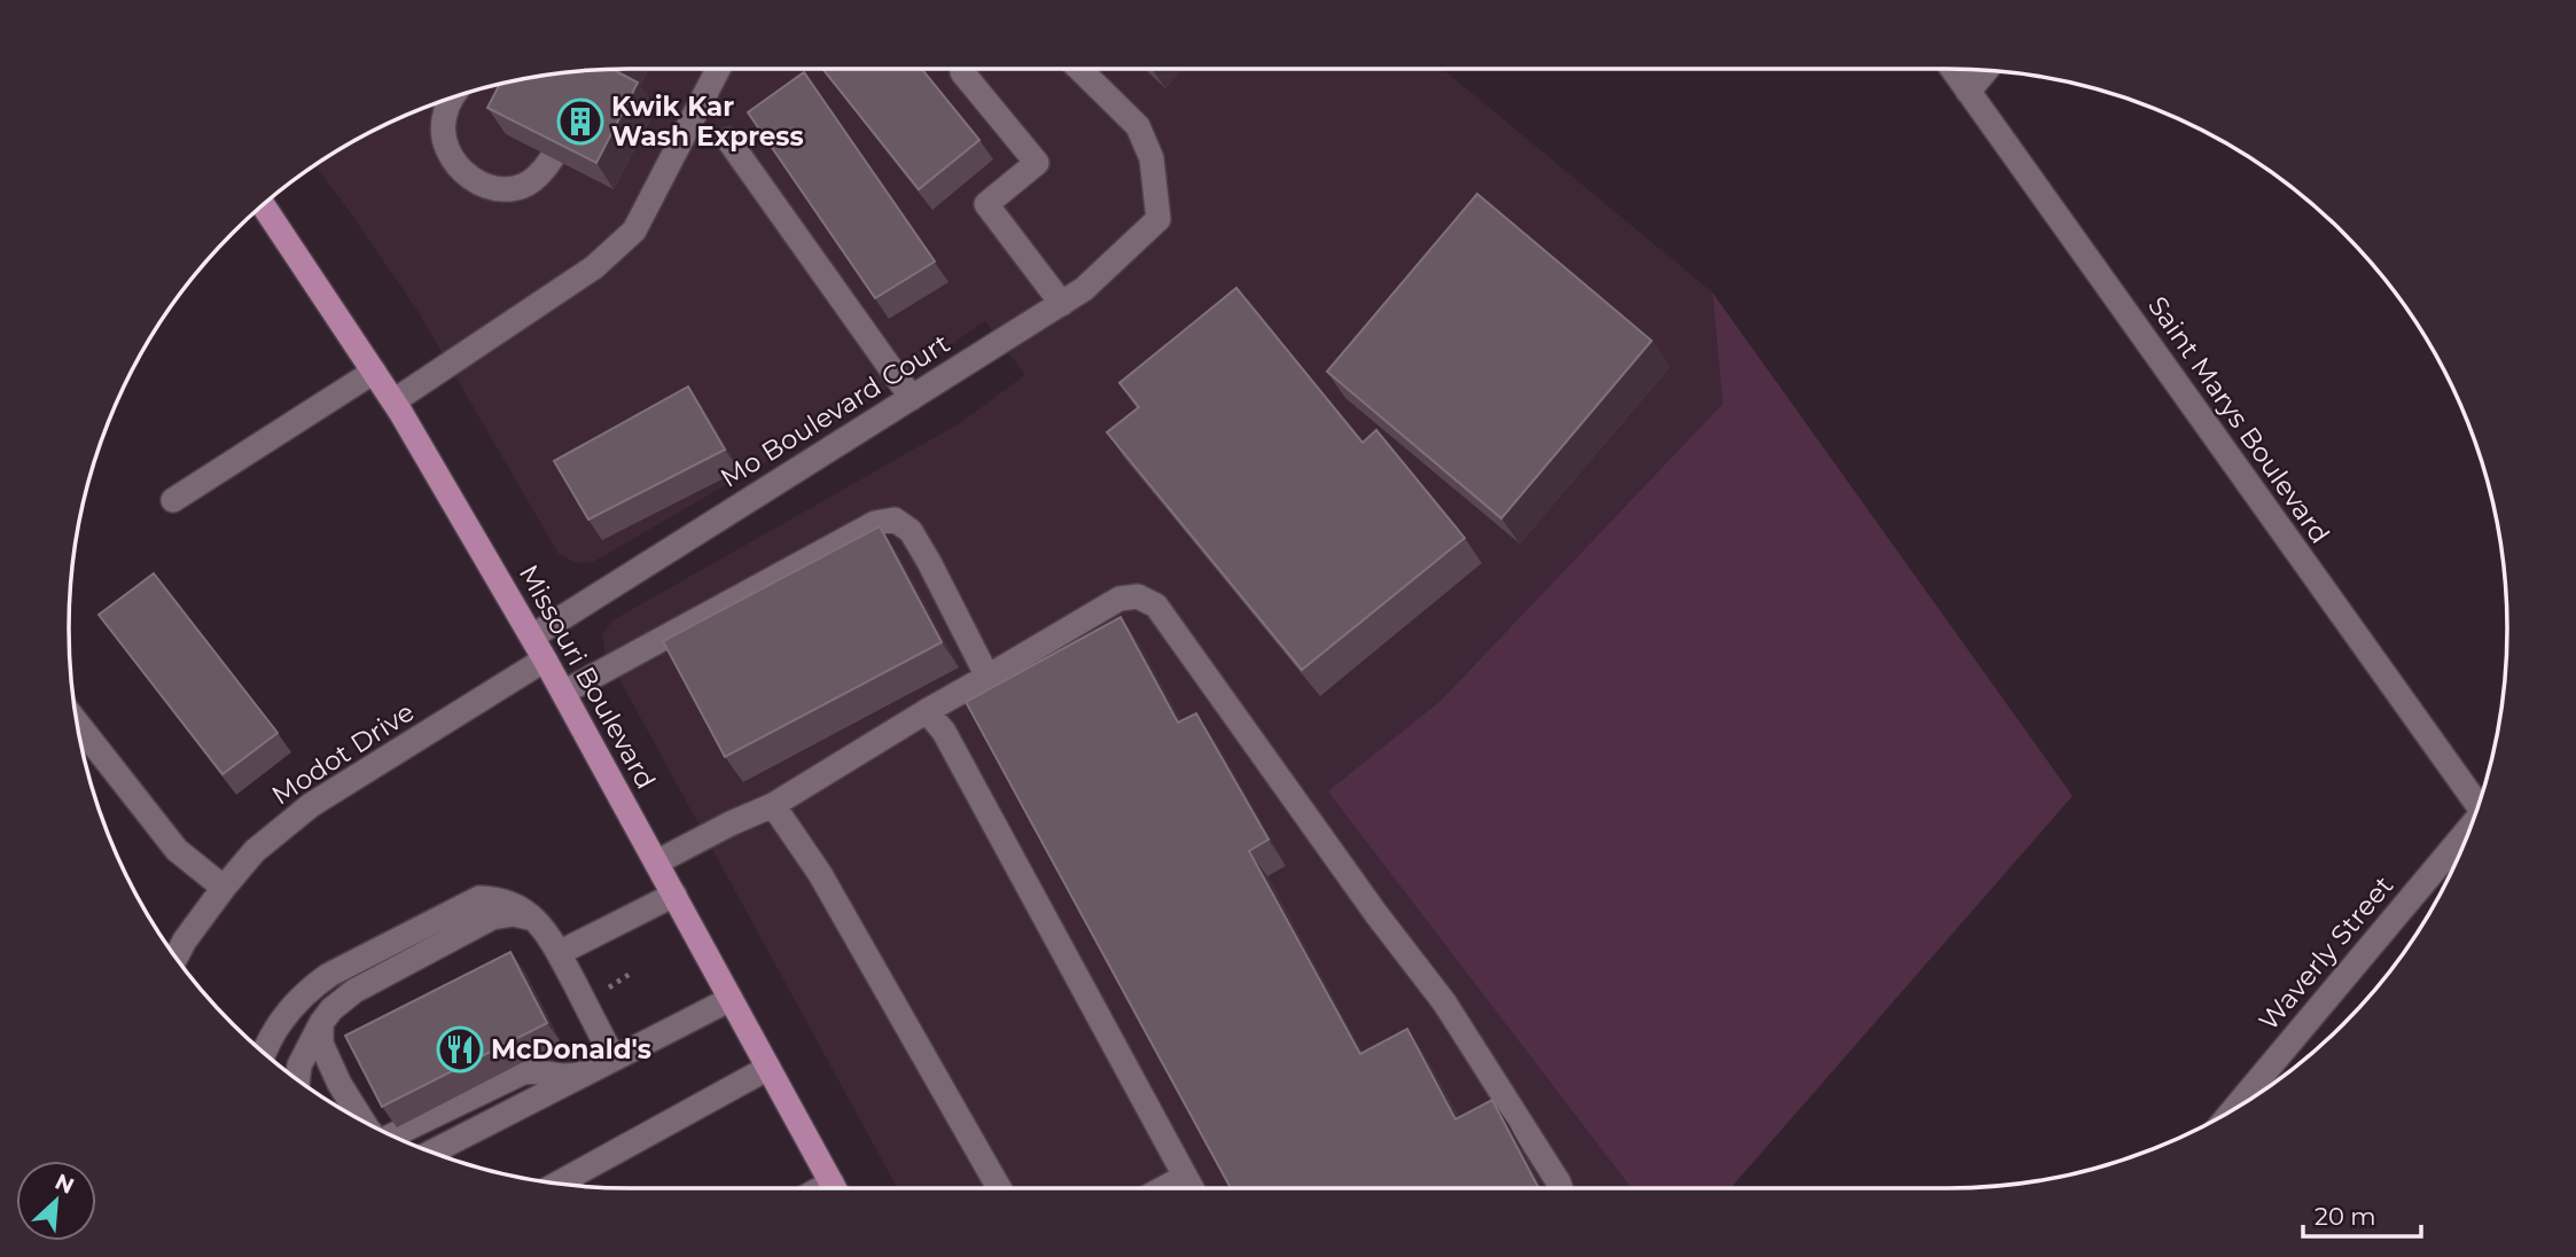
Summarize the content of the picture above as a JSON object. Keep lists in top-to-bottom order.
{
  "streets": {
    "main road": ["Missouri Boulevard"],
    "street": [
      "Mo Boulevard Court",
      "Saint Marys Boulevard",
      "Modot Drive",
      "Waverly Street"
    ]
  },
  "crossings": [
    ["Mo Boulevard Court", "Missouri Boulevard"],
    ["Missouri Boulevard", "Modot Drive"]
  ],
  "places": {
    "building": ["Kwik Kar Wash Express"],
    "restaurant": ["McDonald's"]
  },
  "scale_bar": "20 m",
  "north": "top right"
}
